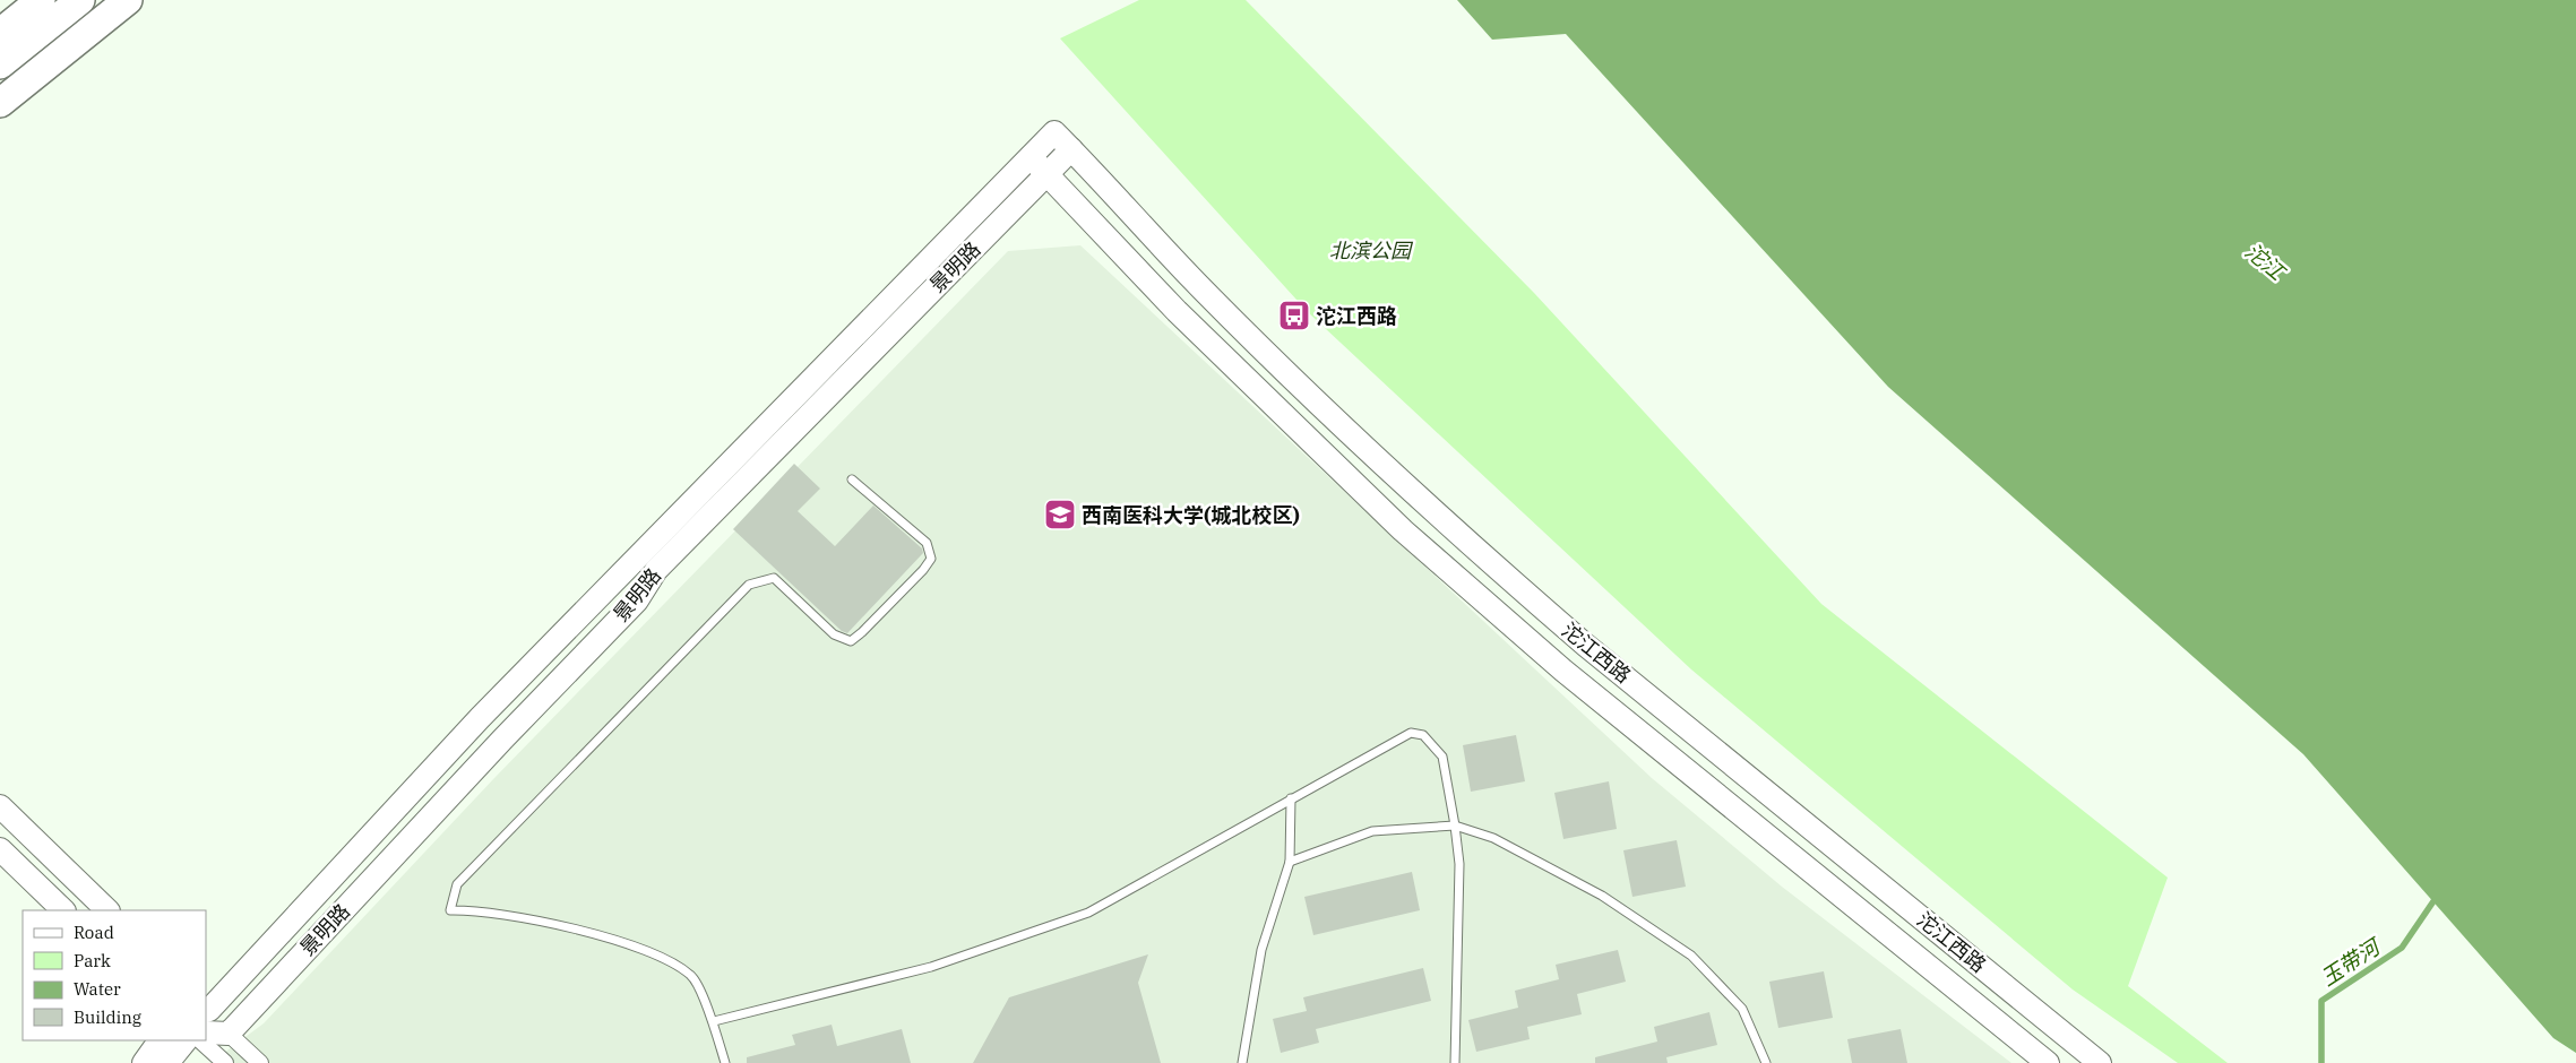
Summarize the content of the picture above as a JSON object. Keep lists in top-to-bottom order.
{
  "streets": {
    "street": ["景明路", "沱江西路"]
  },
  "crossings": [
    ["景明路", "沱江西路"]
  ],
  "water": ["沱江", "玉带河"],
  "parks": ["北滨公园"],
  "places": {
    "bus stop": ["沱江西路"],
    "school or university": ["西南医科大学(城北校区)"]
  },
  "legend": [
    "Road",
    "Park",
    "Water",
    "Building"
  ]
}
